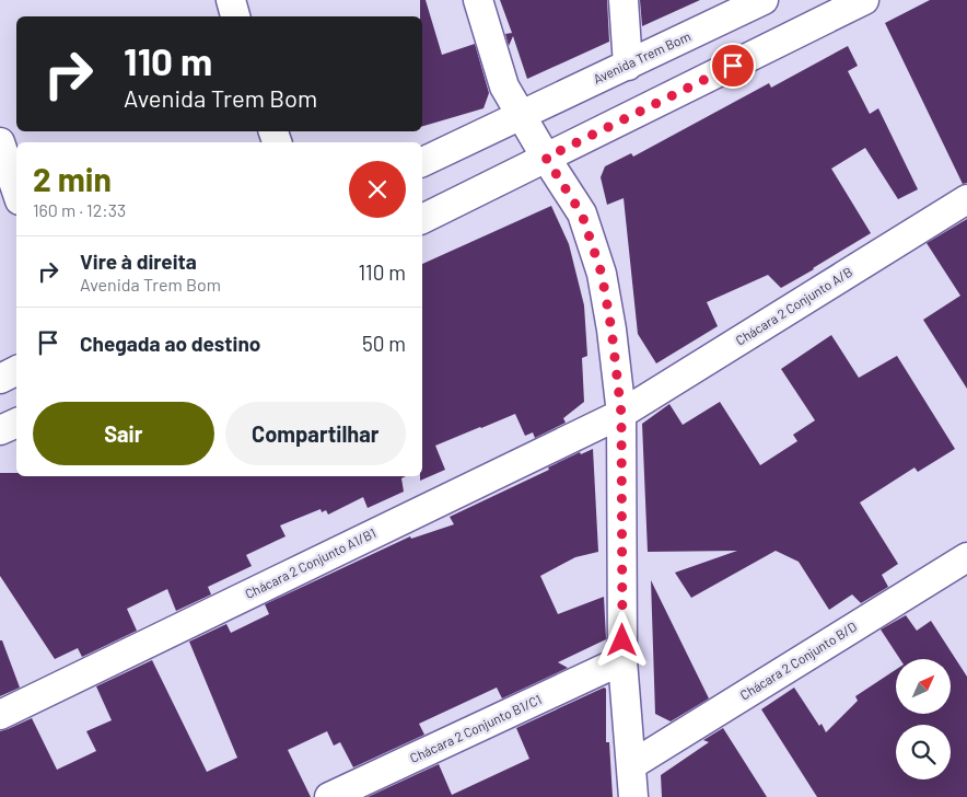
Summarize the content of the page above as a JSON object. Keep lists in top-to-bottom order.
{
  "streets": {
    "street": [
      "Avenida Trem Bom",
      "Chácara 2 Conjunto A/B",
      "Chácara 2 Conjunto A1/B1",
      "Chácara 2 Conjunto B/D",
      "Chácara 2 Conjunto B1/C1"
    ]
  },
  "crossings": [
    ["Chácara 2 Conjunto A/B", "Chácara 2 Conjunto A1/B1"]
  ],
  "north": "top right",
  "page": {
    "turn": ["110 m", "Avenida Trem Bom"],
    "heading": ["2 min", "160 m · 12:33"],
    "list": [
      {
        "name": "Vire à direita",
        "note": "Avenida Trem Bom",
        "value": "110 m"
      },
      {
        "name": "Chegada ao destino",
        "value": "50 m"
      }
    ],
    "buttons": ["Sair", "Compartilhar"]
  }
}
